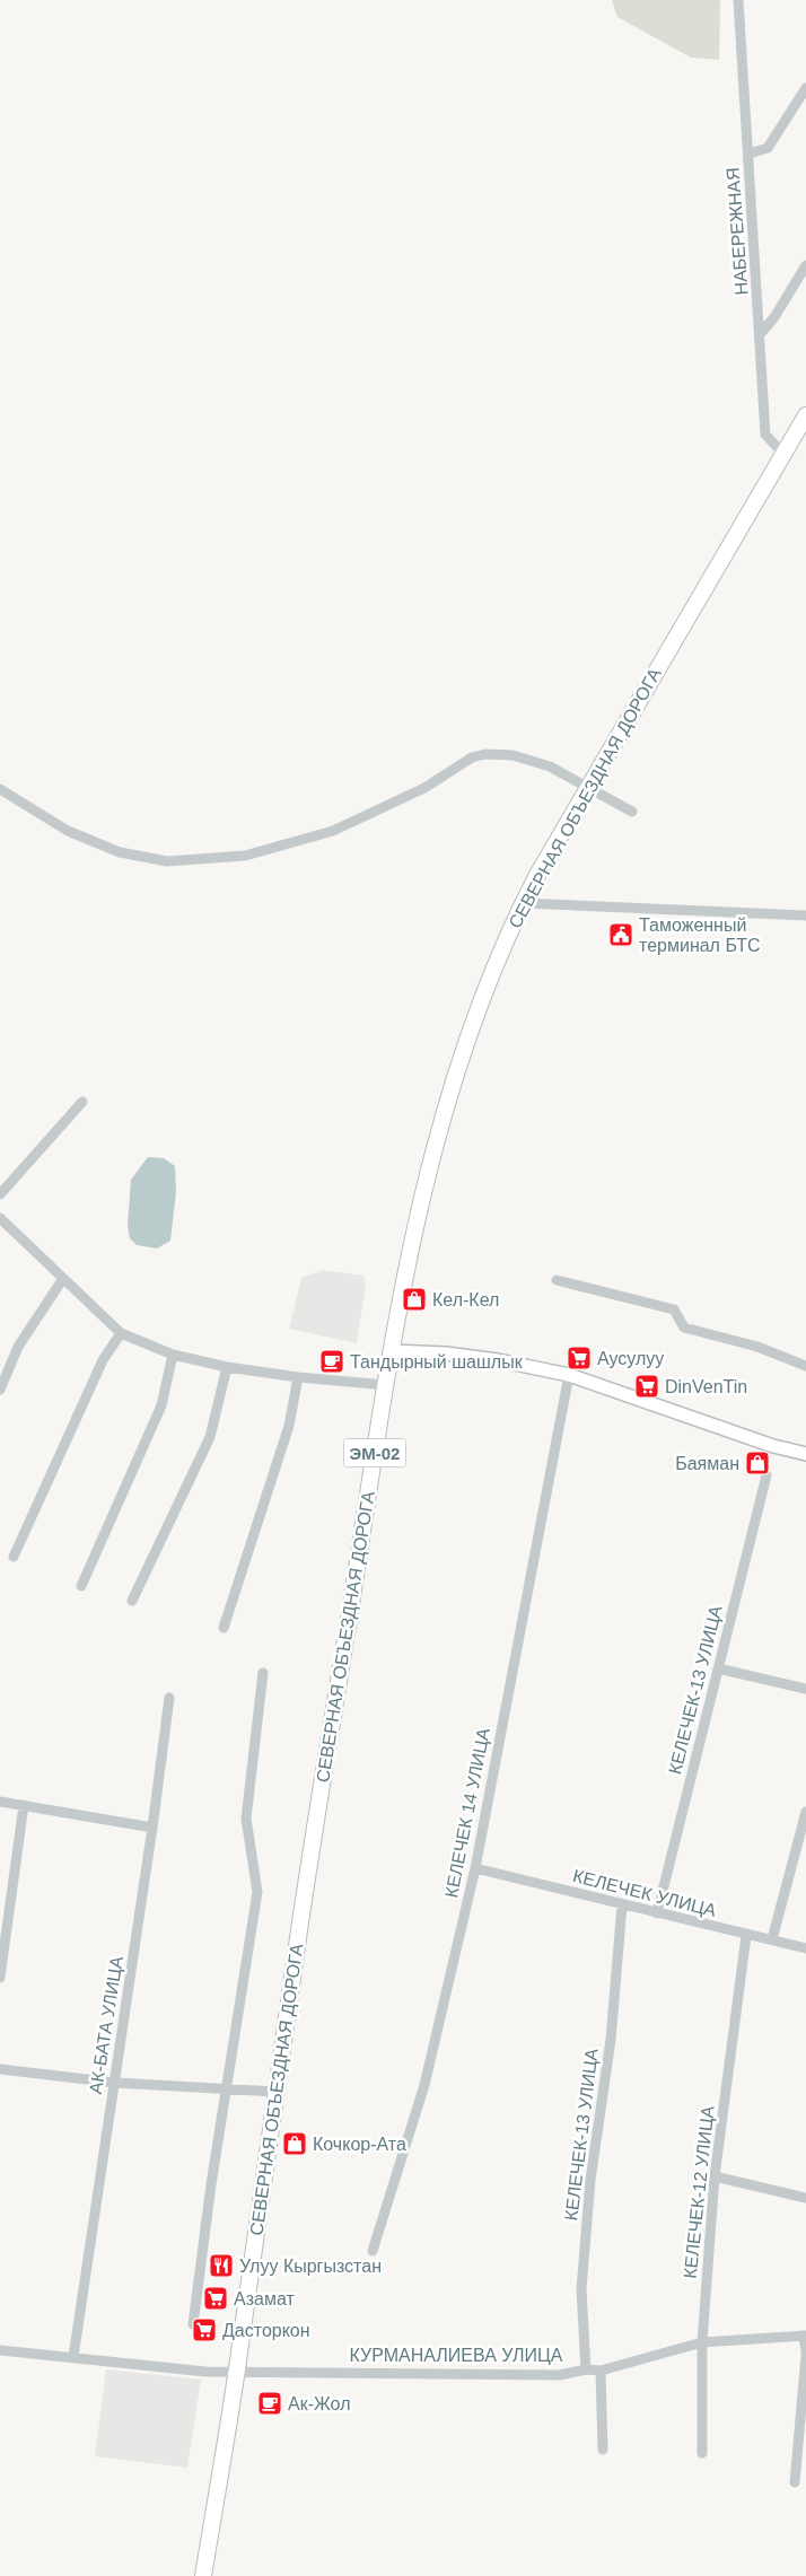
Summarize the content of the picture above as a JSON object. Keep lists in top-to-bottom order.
{
  "streets": {
    "highway": ["СЕВЕРНАЯ ОБЪЕЗДНАЯ ДОРОГА", "ЭМ-02"],
    "street": [
      "НАБЕРЕЖНАЯ",
      "КЕЛЕЧЕК-13 УЛИЦА",
      "КЕЛЕЧЕК 14 УЛИЦА",
      "КЕЛЕЧЕК УЛИЦА",
      "АК-БАТА УЛИЦА",
      "КЕЛЕЧЕК-12 УЛИЦА",
      "КУРМАНАЛИЕВА УЛИЦА"
    ]
  },
  "crossings": [
    ["НАБЕРЕЖНАЯ", "СЕВЕРНАЯ ОБЪЕЗДНАЯ ДОРОГА"],
    ["СЕВЕРНАЯ ОБЪЕЗДНАЯ ДОРОГА", "КУРМАНАЛИЕВА УЛИЦА"],
    ["КЕЛЕЧЕК-13 УЛИЦА", "КЕЛЕЧЕК УЛИЦА"],
    ["КЕЛЕЧЕК-13 УЛИЦА", "КУРМАНАЛИЕВА УЛИЦА"],
    ["КЕЛЕЧЕК 14 УЛИЦА", "КЕЛЕЧЕК УЛИЦА"],
    ["КЕЛЕЧЕК УЛИЦА", "КЕЛЕЧЕК-12 УЛИЦА"],
    ["АК-БАТА УЛИЦА", "КУРМАНАЛИЕВА УЛИЦА"],
    ["КЕЛЕЧЕК-12 УЛИЦА", "КУРМАНАЛИЕВА УЛИЦА"]
  ],
  "places": {
    "public building": ["Таможенный терминал БТС"],
    "shop": ["Кел-Кел", "Баяман", "Кочкор-Ата"],
    "supermarket": [
      "Аусулуу",
      "DinVenTin",
      "Азамат",
      "Дасторкон"
    ],
    "cafe": ["Тандырный шашлык", "Ак-Жол"],
    "restaurant": ["Улуу Кыргызстан"]
  }
}
